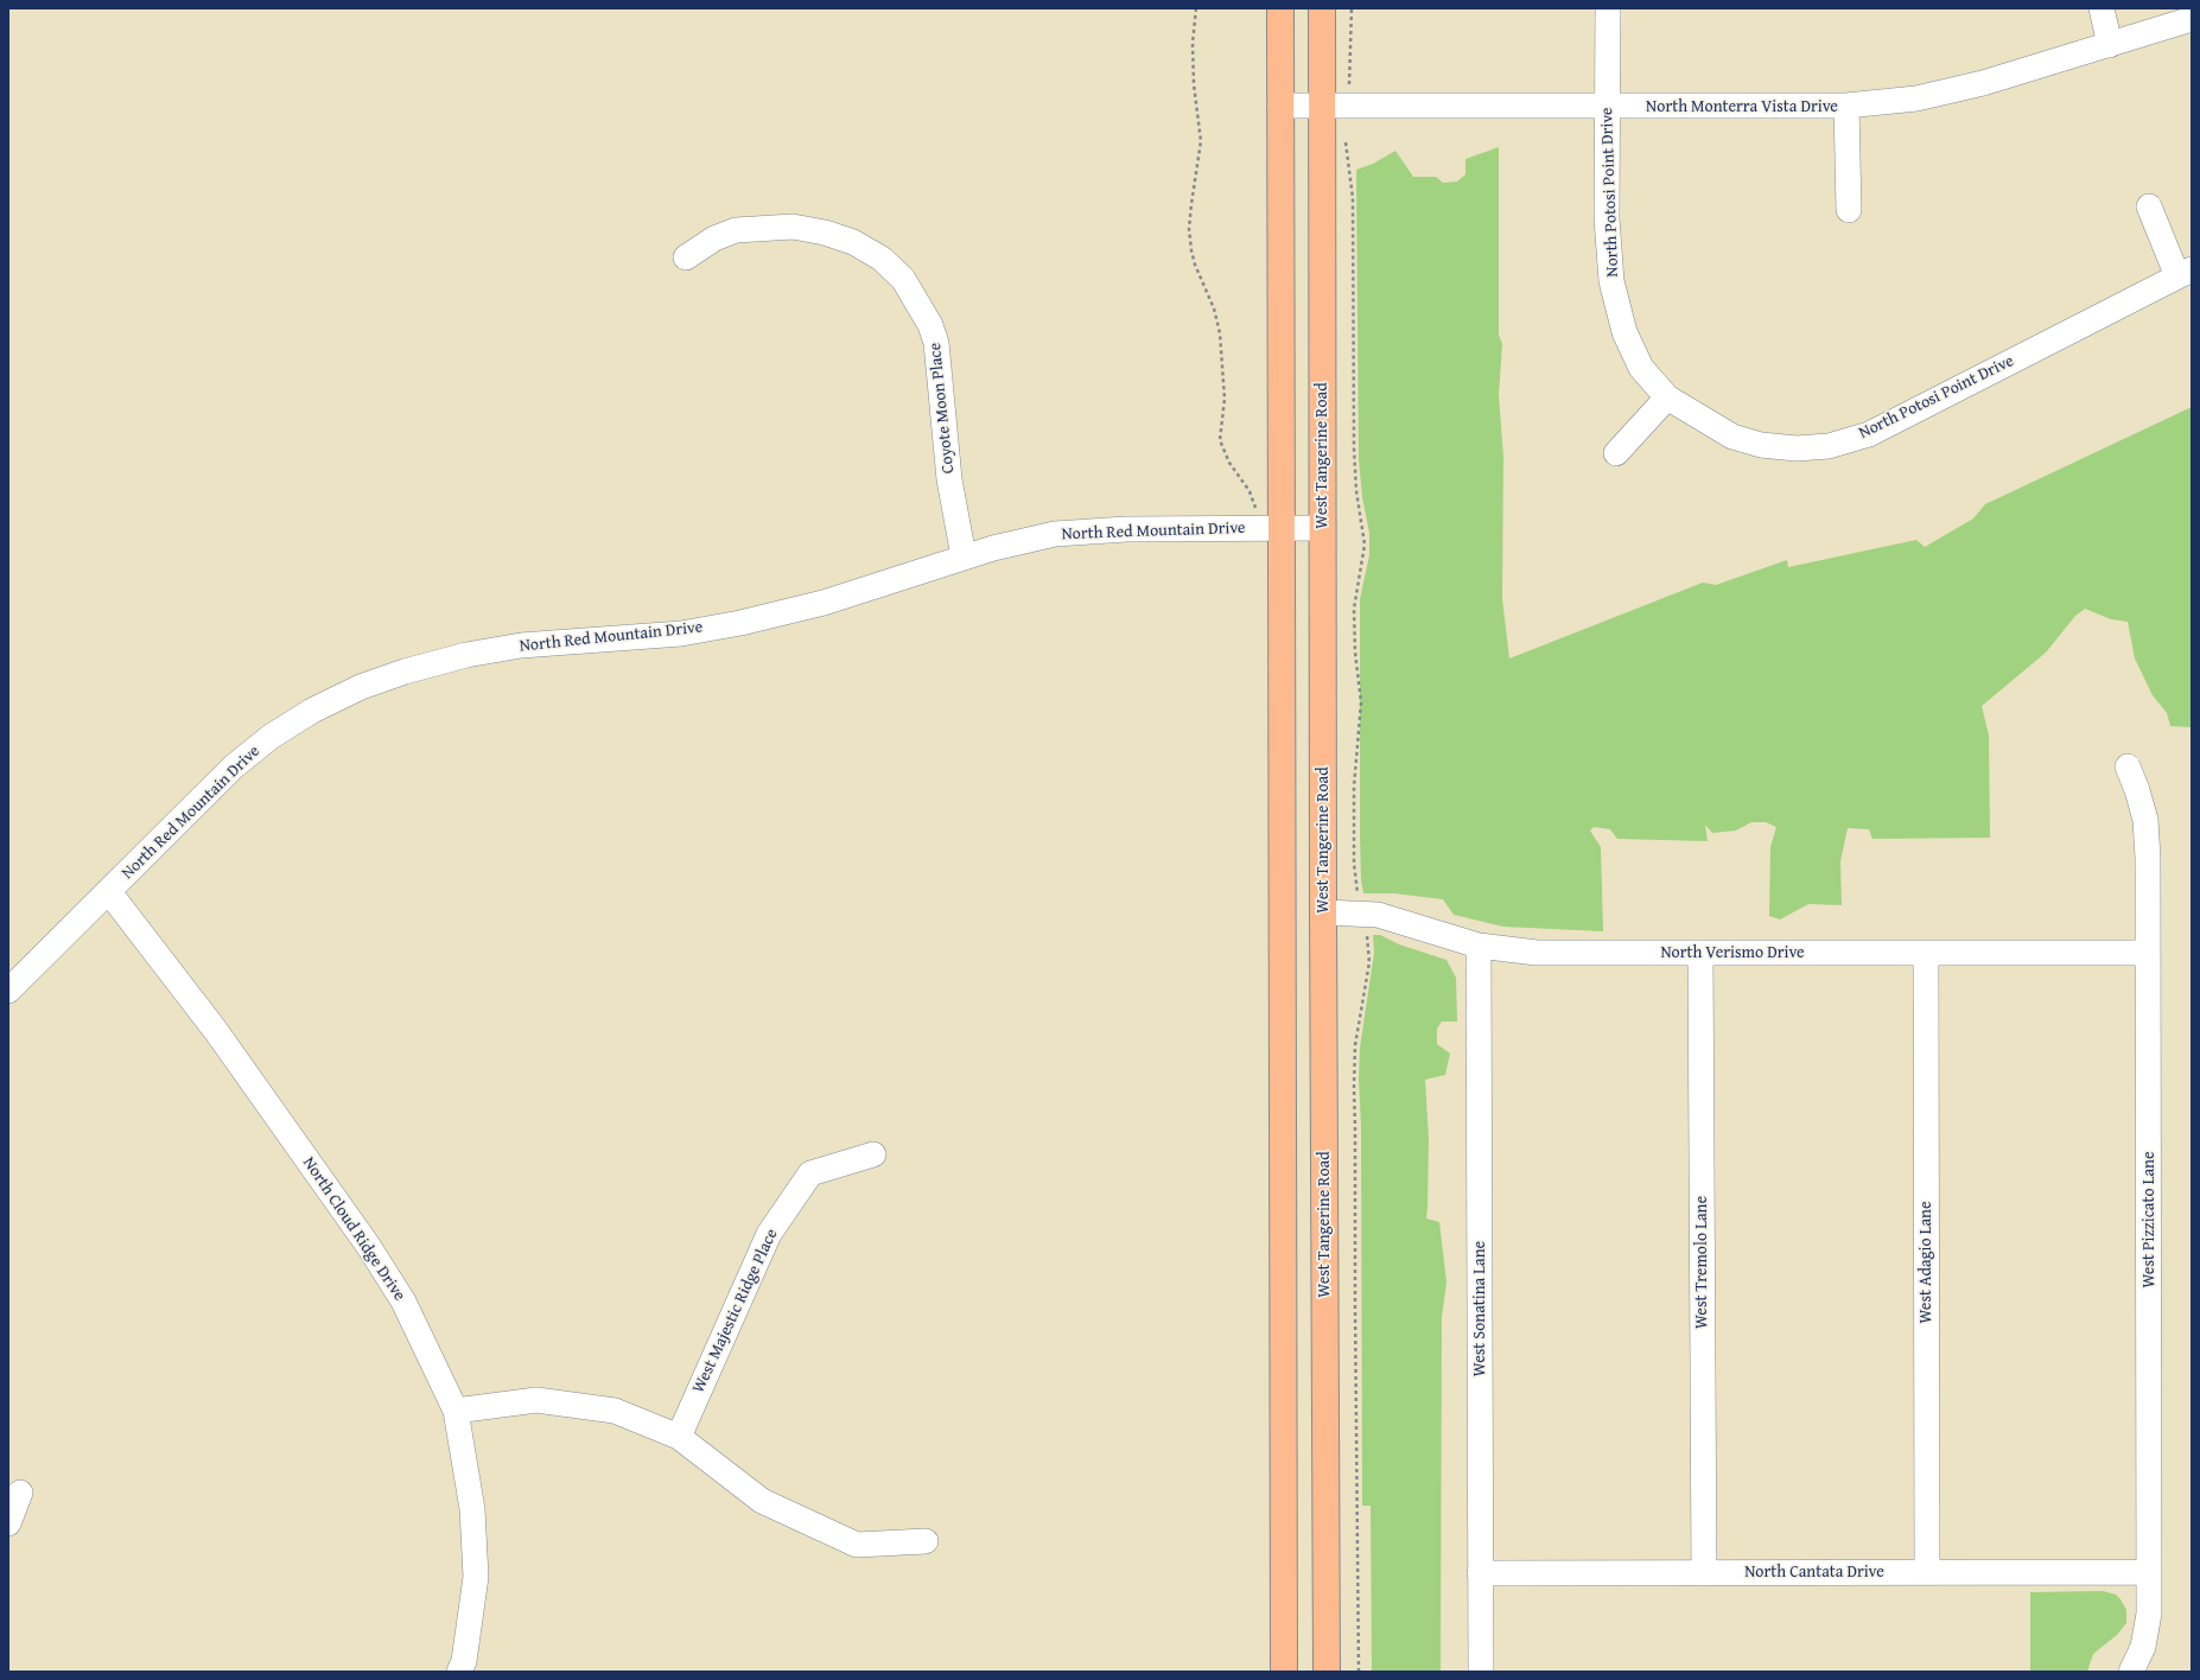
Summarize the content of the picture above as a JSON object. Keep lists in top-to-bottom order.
{
  "streets": {
    "main road": ["West Tangerine Road"],
    "street": [
      "North Monterra Vista Drive",
      "North Potosi Point Drive",
      "Coyote Moon Place",
      "North Red Mountain Drive",
      "North Verismo Drive",
      "West Pizzicato Lane",
      "North Cloud Ridge Drive",
      "West Tremolo Lane",
      "West Adagio Lane",
      "West Sonatina Lane",
      "West Majestic Ridge Place",
      "North Cantata Drive"
    ]
  },
  "crossings": [
    ["North Monterra Vista Drive", "North Potosi Point Drive"],
    ["North Monterra Vista Drive", "West Tangerine Road"],
    ["Coyote Moon Place", "North Red Mountain Drive"],
    ["West Tangerine Road", "North Red Mountain Drive"],
    ["West Tangerine Road", "North Verismo Drive"],
    ["North Red Mountain Drive", "North Cloud Ridge Drive"],
    ["North Verismo Drive", "West Pizzicato Lane"],
    ["North Verismo Drive", "West Tremolo Lane"],
    ["North Verismo Drive", "West Adagio Lane"],
    ["North Verismo Drive", "West Sonatina Lane"],
    ["West Pizzicato Lane", "North Cantata Drive"],
    ["West Tremolo Lane", "North Cantata Drive"],
    ["West Adagio Lane", "North Cantata Drive"],
    ["West Sonatina Lane", "North Cantata Drive"]
  ]
}
